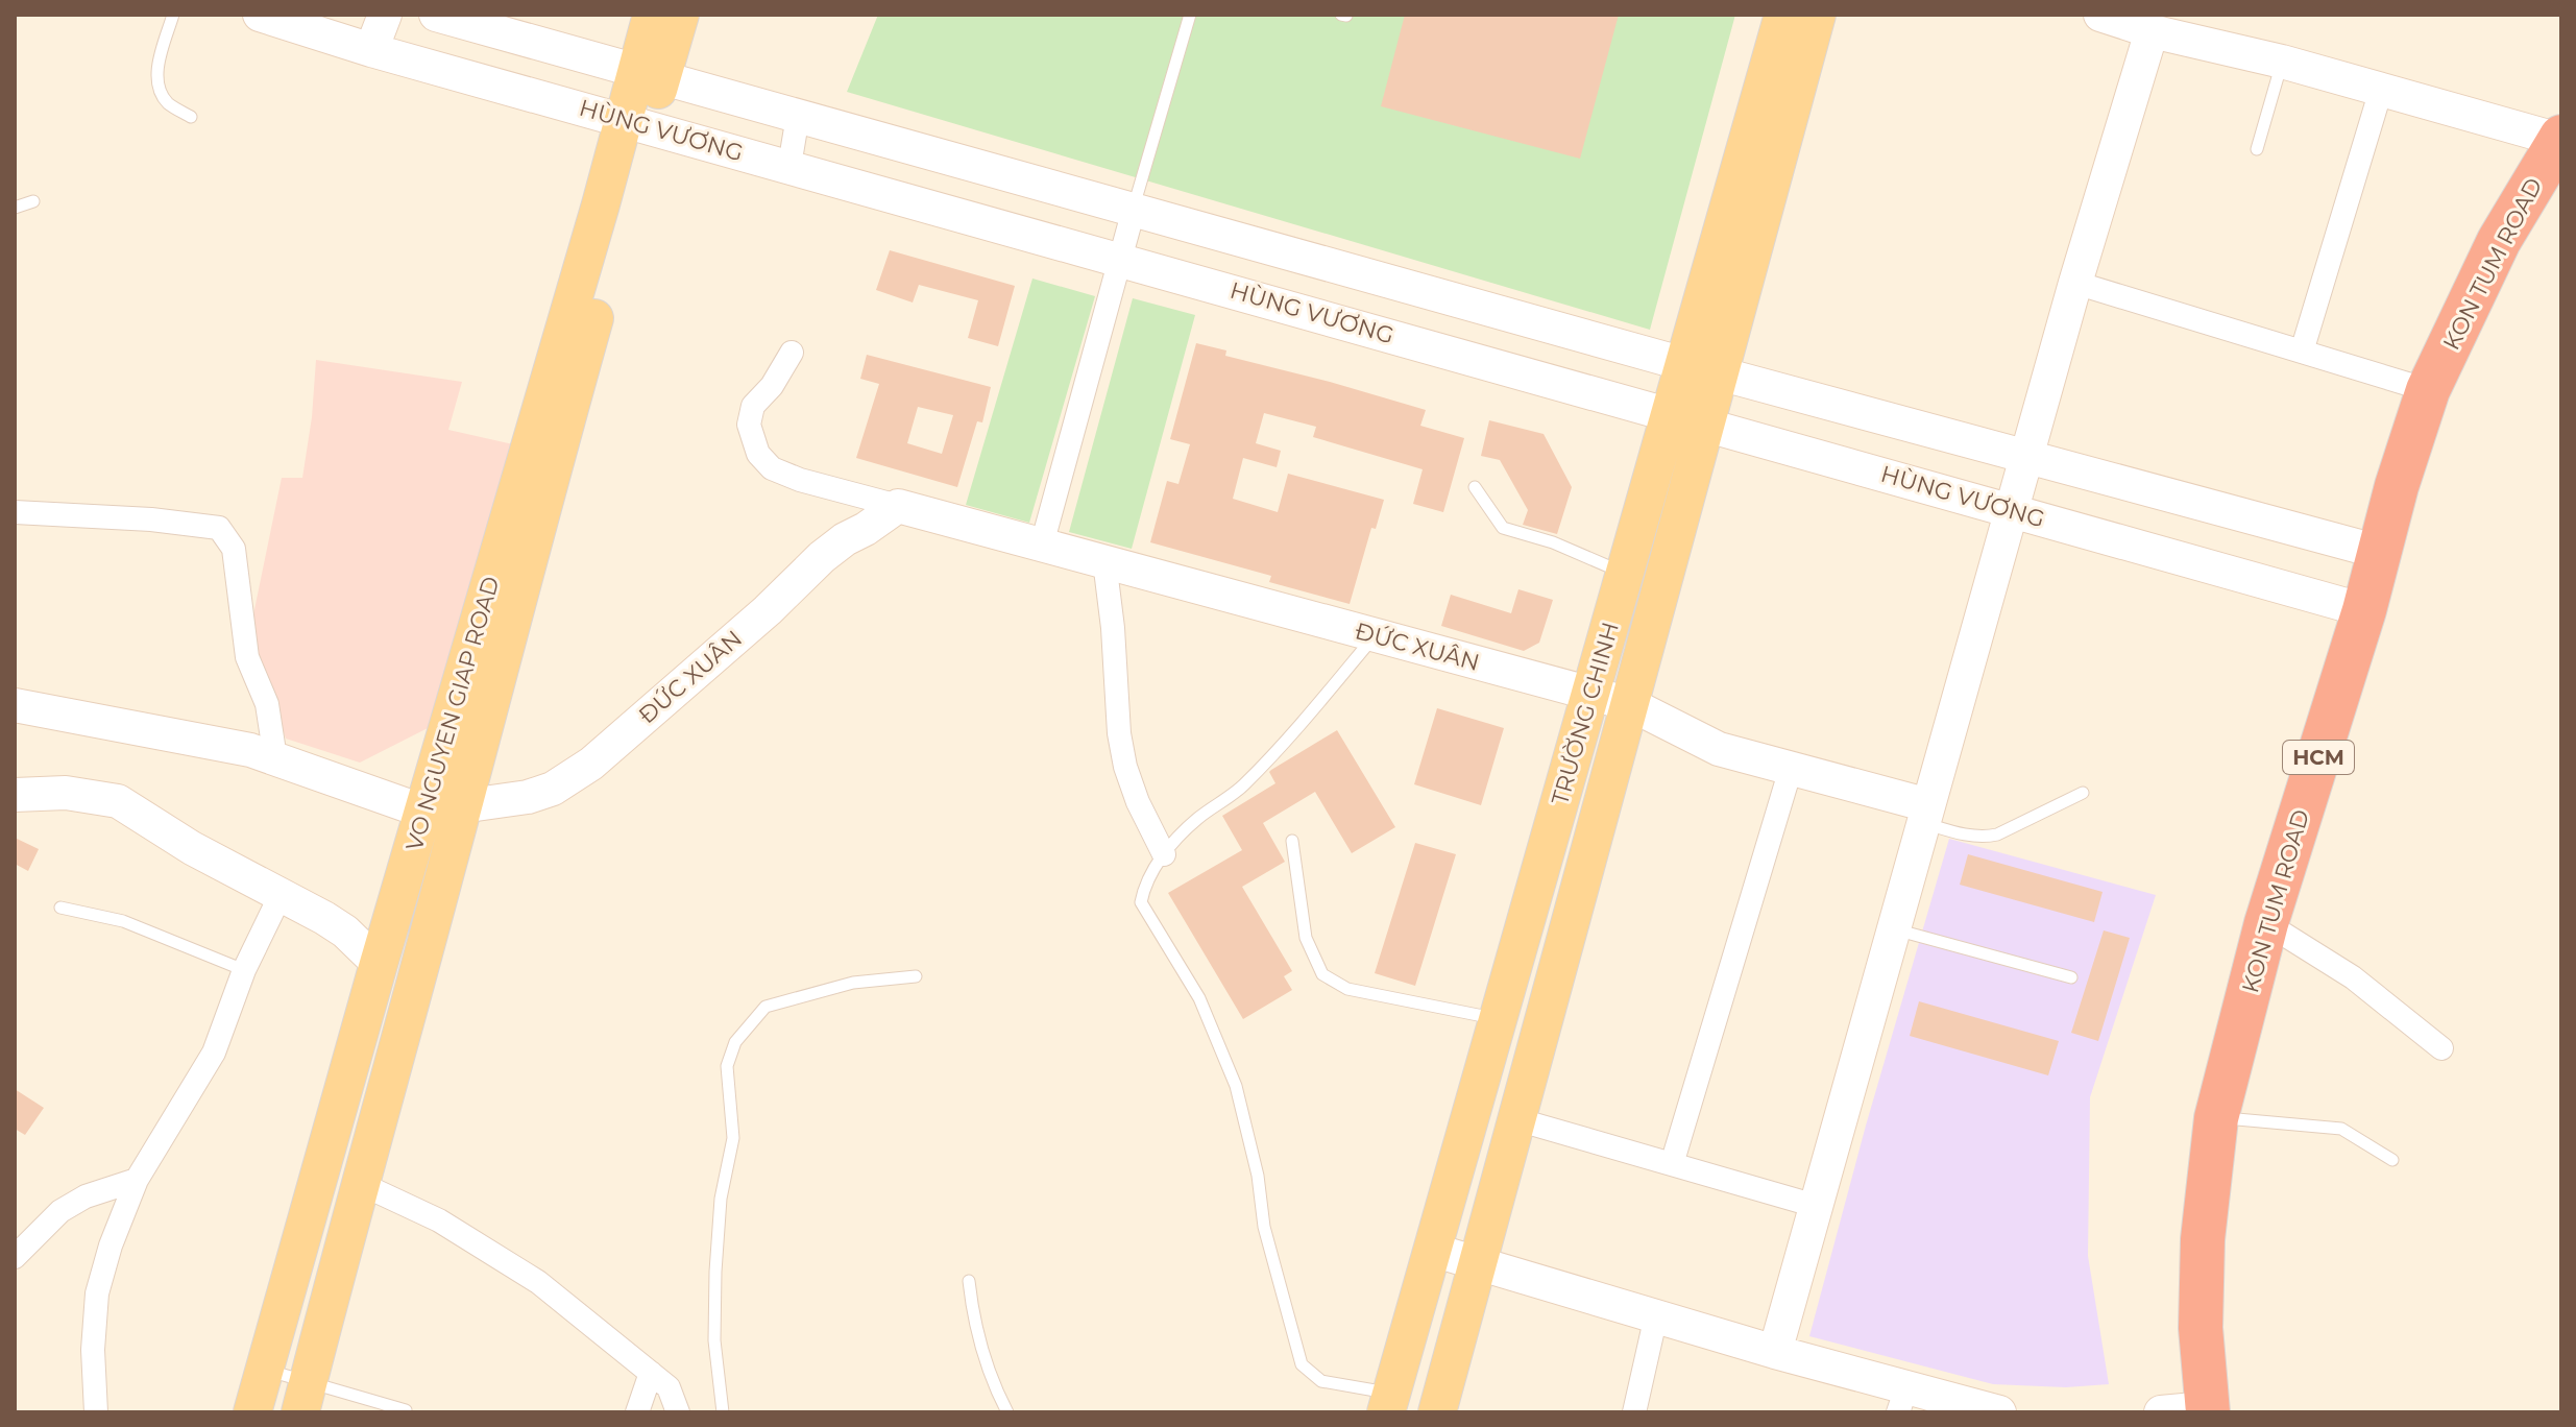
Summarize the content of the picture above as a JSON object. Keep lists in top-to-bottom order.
{
  "streets": {
    "highway": ["KON TUM ROAD", "HCM"],
    "main road": ["VO NGUYEN GIAP ROAD", "TRƯỜNG CHINH"],
    "street": ["HÙNG VƯƠNG", "ĐỨC XUÂN"]
  },
  "crossings": [
    ["HÙNG VƯƠNG", "KON TUM ROAD"],
    ["HÙNG VƯƠNG", "VO NGUYEN GIAP ROAD"],
    ["HÙNG VƯƠNG", "TRƯỜNG CHINH"],
    ["ĐỨC XUÂN", "VO NGUYEN GIAP ROAD"],
    ["ĐỨC XUÂN", "TRƯỜNG CHINH"]
  ]
}
